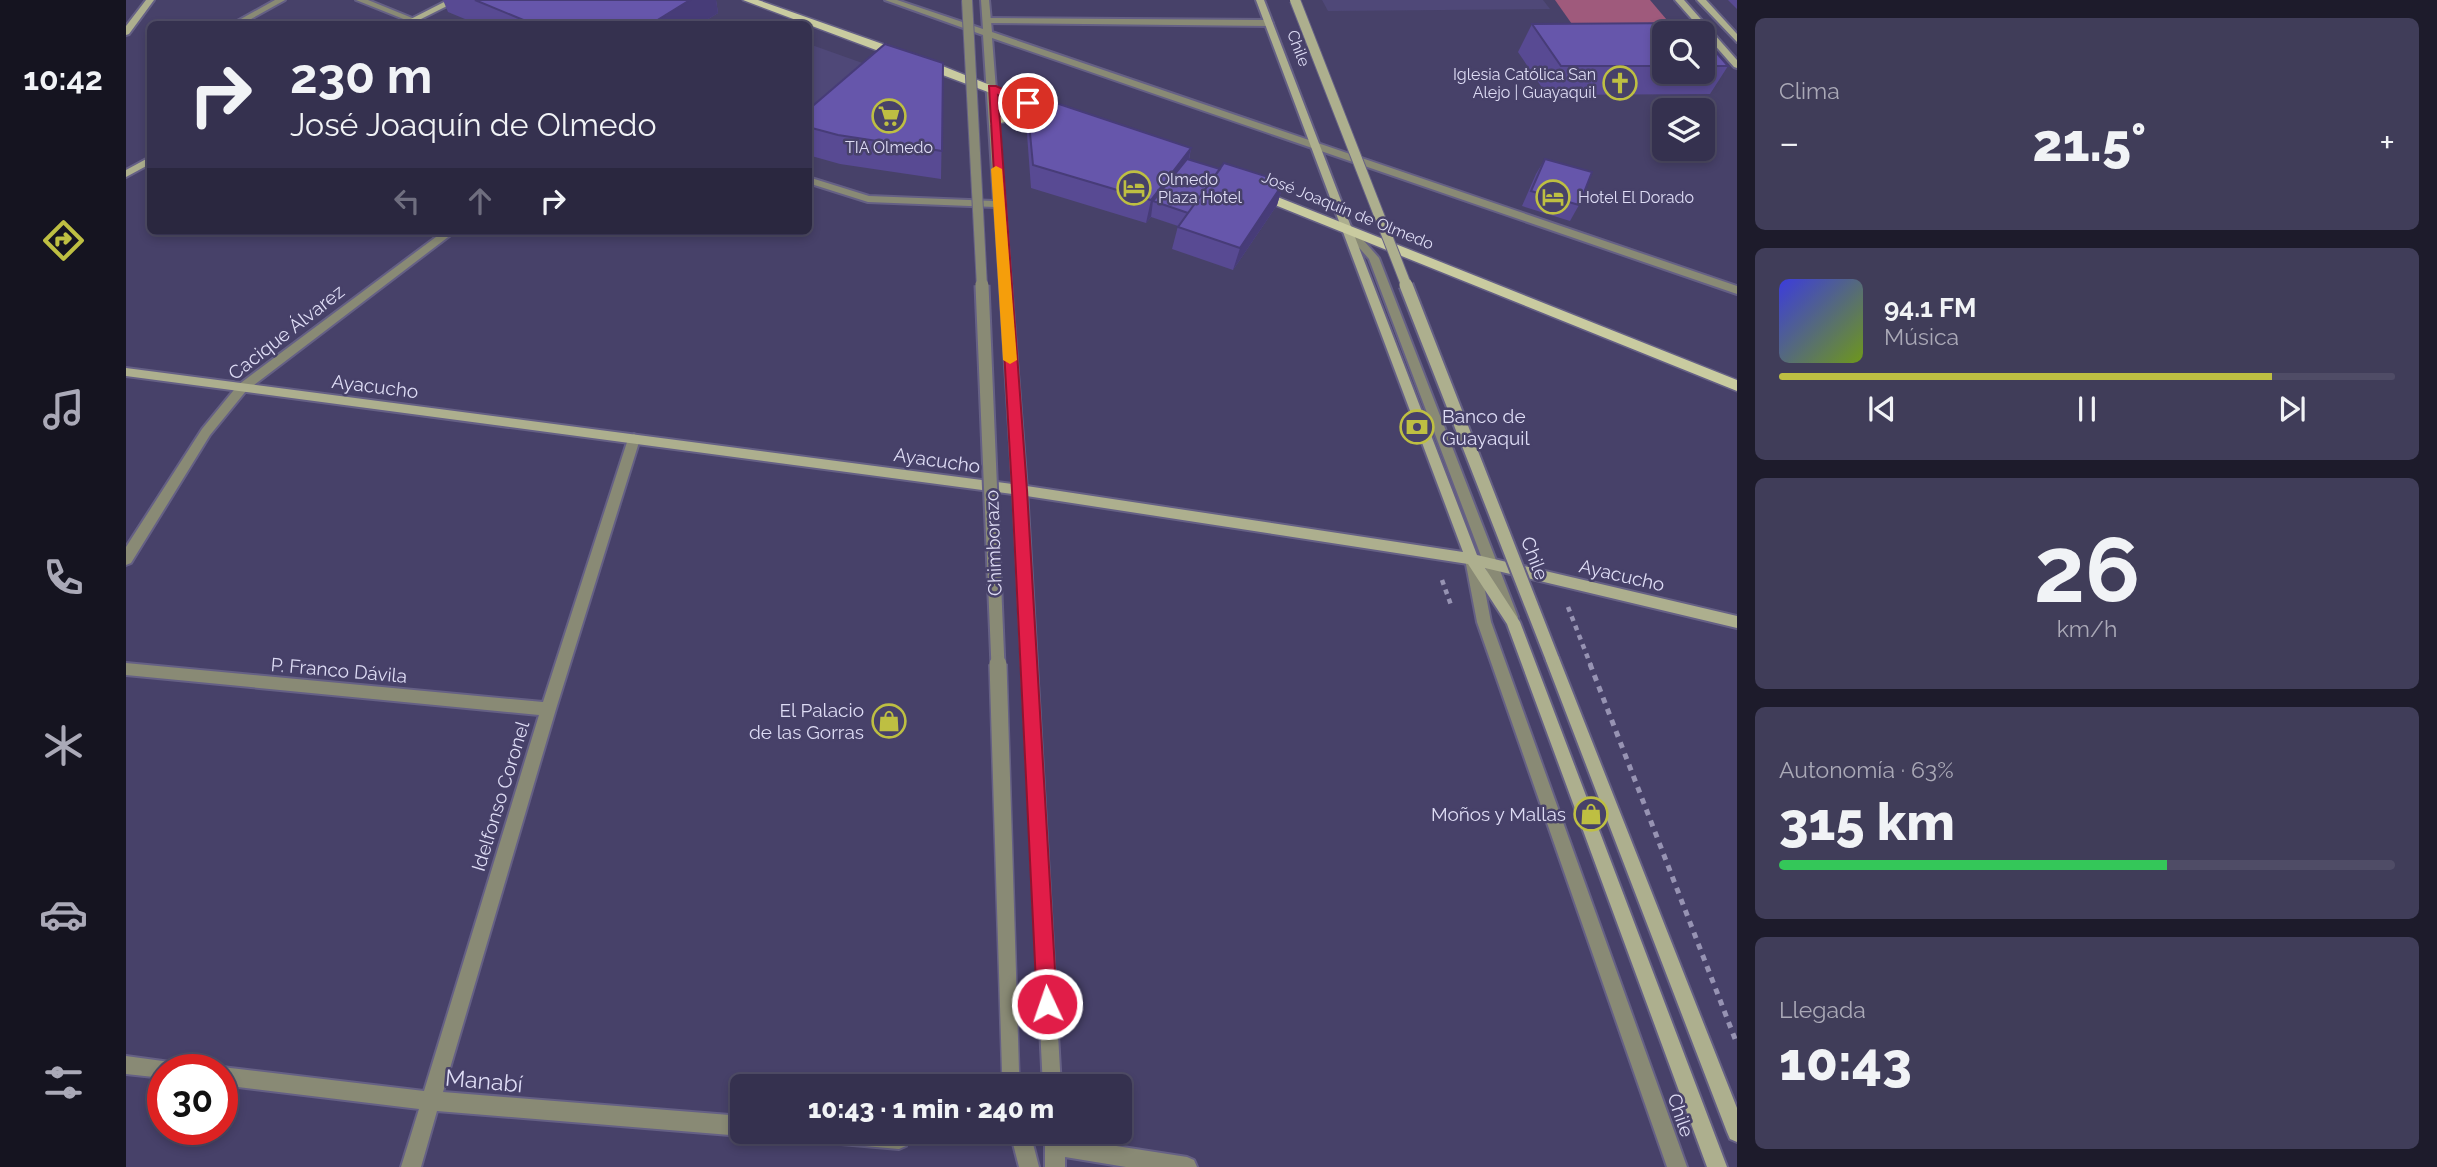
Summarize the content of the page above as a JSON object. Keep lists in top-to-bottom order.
{
  "streets": {
    "main road": ["Chile", "José Joaquín de Olmedo", "Ayacucho"],
    "street": [
      "Cacique Álvarez",
      "Chimborazo",
      "P. Franco Dávila",
      "Idelfonso Coronel",
      "Manabí"
    ]
  },
  "crossings": [
    ["Chile", "José Joaquín de Olmedo"],
    ["Chile", "Ayacucho"],
    ["Cacique Álvarez", "Ayacucho"],
    ["Ayacucho", "Chimborazo"],
    ["Ayacucho", "Idelfonso Coronel"],
    ["P. Franco Dávila", "Idelfonso Coronel"],
    ["Idelfonso Coronel", "Manabí"]
  ],
  "places": {
    "church": ["Iglesia Católica San Alejo | Guayaquil"],
    "supermarket": ["TIA Olmedo"],
    "hotel": ["Olmedo Plaza Hotel", "Hotel El Dorado"],
    "bank": ["Banco de Guayaquil"],
    "shop": ["El Palacio de las Gorras", "Moños y Mallas"]
  },
  "page": {
    "tabs": "10:42",
    "tile": [
      "Clima",
      ["26", "km/h"],
      ["Autonomía · 63%", "315 km"],
      ["Llegada", "10:43"]
    ],
    "turn": ["230 m", "José Joaquín de Olmedo"],
    "heat": ["−", "21.5°", "+"],
    "song": ["94.1 FM", "Música"],
    "limit": "30",
    "trip": "10:43 · 1 min · 240 m"
  }
}
